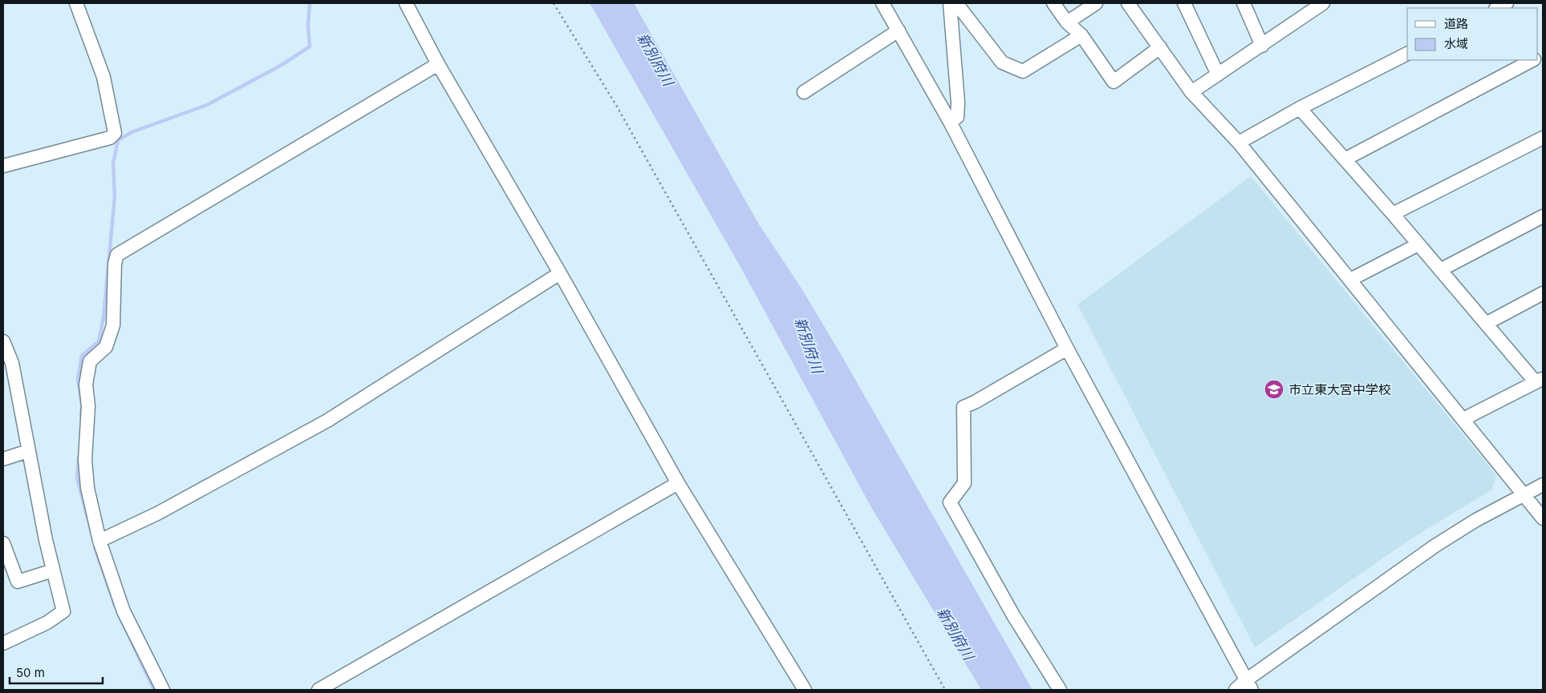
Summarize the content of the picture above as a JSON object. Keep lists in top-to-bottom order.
{
  "water": ["新別府川"],
  "places": {
    "school or university": ["市立東大宮中学校"]
  },
  "legend": ["道路", "水域"],
  "scale_bar": "50 m"
}
